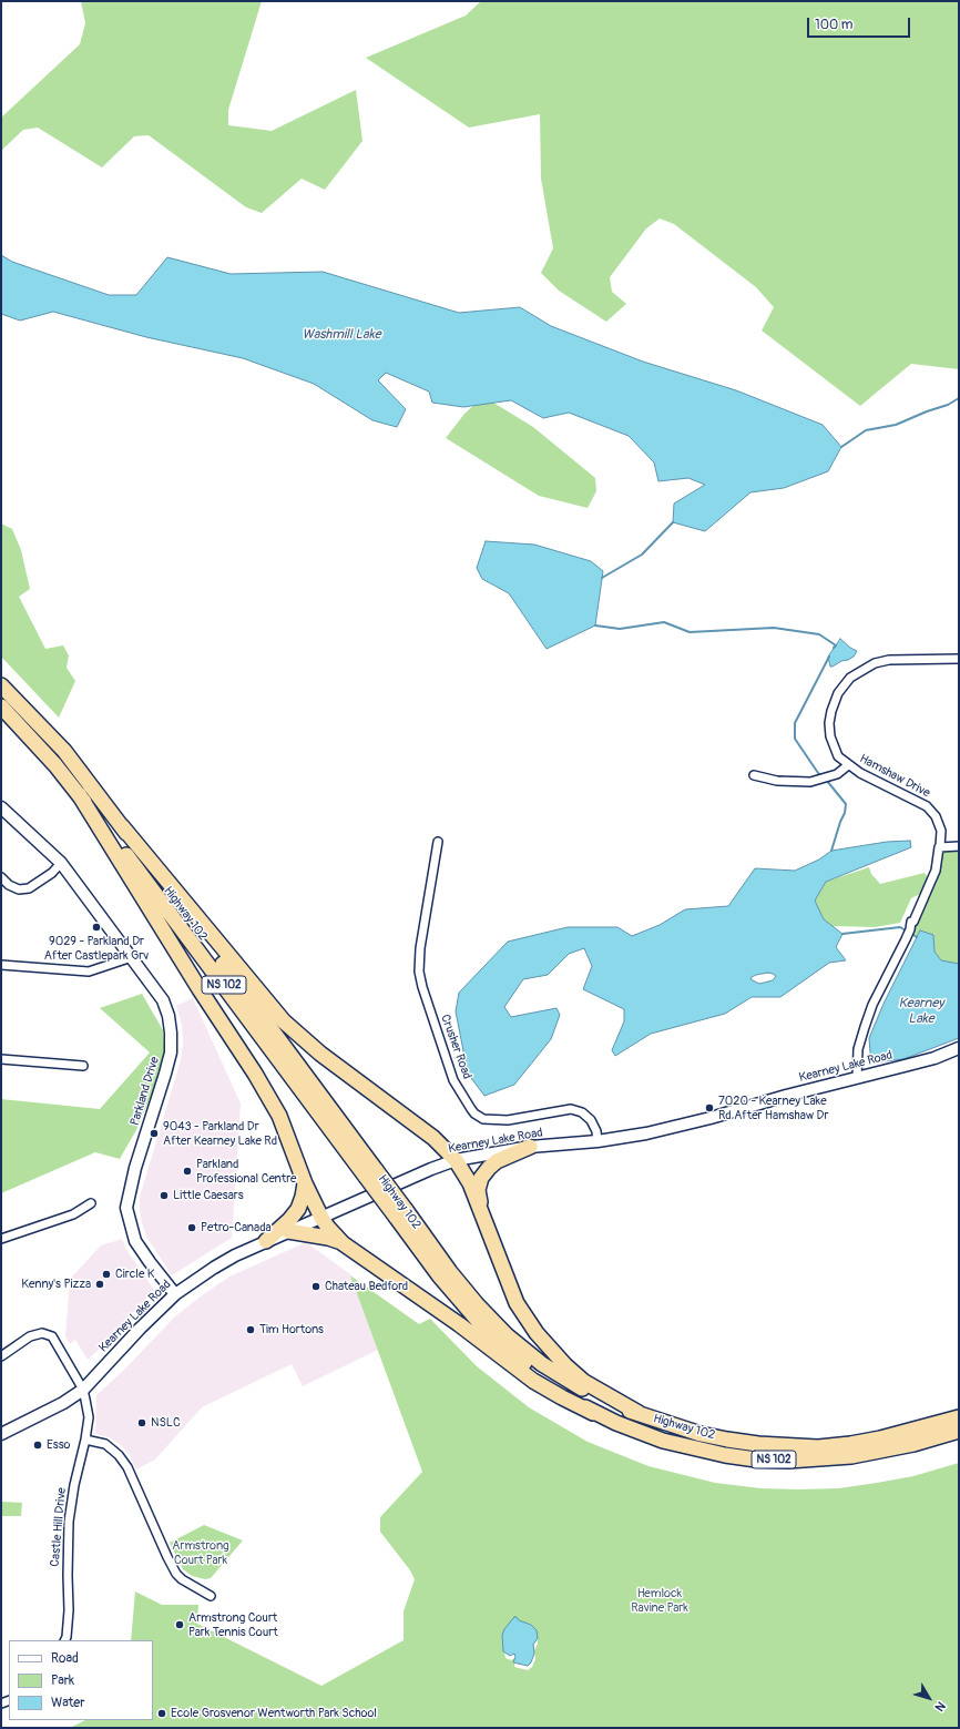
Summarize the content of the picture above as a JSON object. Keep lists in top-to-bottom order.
{
  "streets": {
    "highway": ["Highway 102", "NS 102"],
    "main road": ["Kearney Lake Road", "Parkland Drive"],
    "street": ["Hamshaw Drive", "Crusher Road", "Castle Hill Drive"]
  },
  "crossings": [
    ["Hamshaw Drive", "Kearney Lake Road"],
    ["Crusher Road", "Kearney Lake Road"],
    ["Kearney Lake Road", "Parkland Drive"],
    ["Kearney Lake Road", "Castle Hill Drive"]
  ],
  "water": ["Washmill Lake", "Kearney Lake"],
  "parks": ["Armstrong Court Park", "Hemlock Ravine Park"],
  "places": [
    "9029 - Parkland Dr After Castlepark Grv",
    "7020 - Kearney Lake Rd After Hamshaw Dr",
    "9043 - Parkland Dr After Kearney Lake Rd",
    "Parkland Professional Centre",
    "Little Caesars",
    "Petro-Canada",
    "Circle K",
    "Kenny's Pizza",
    "Chateau Bedford",
    "Tim Hortons",
    "NSLC",
    "Esso",
    "Armstrong Court Park Tennis Court",
    "Ecole Grosvenor Wentworth Park School"
  ],
  "legend": ["Road", "Park", "Water"],
  "scale_bar": "100 m",
  "north": "bottom right"
}
